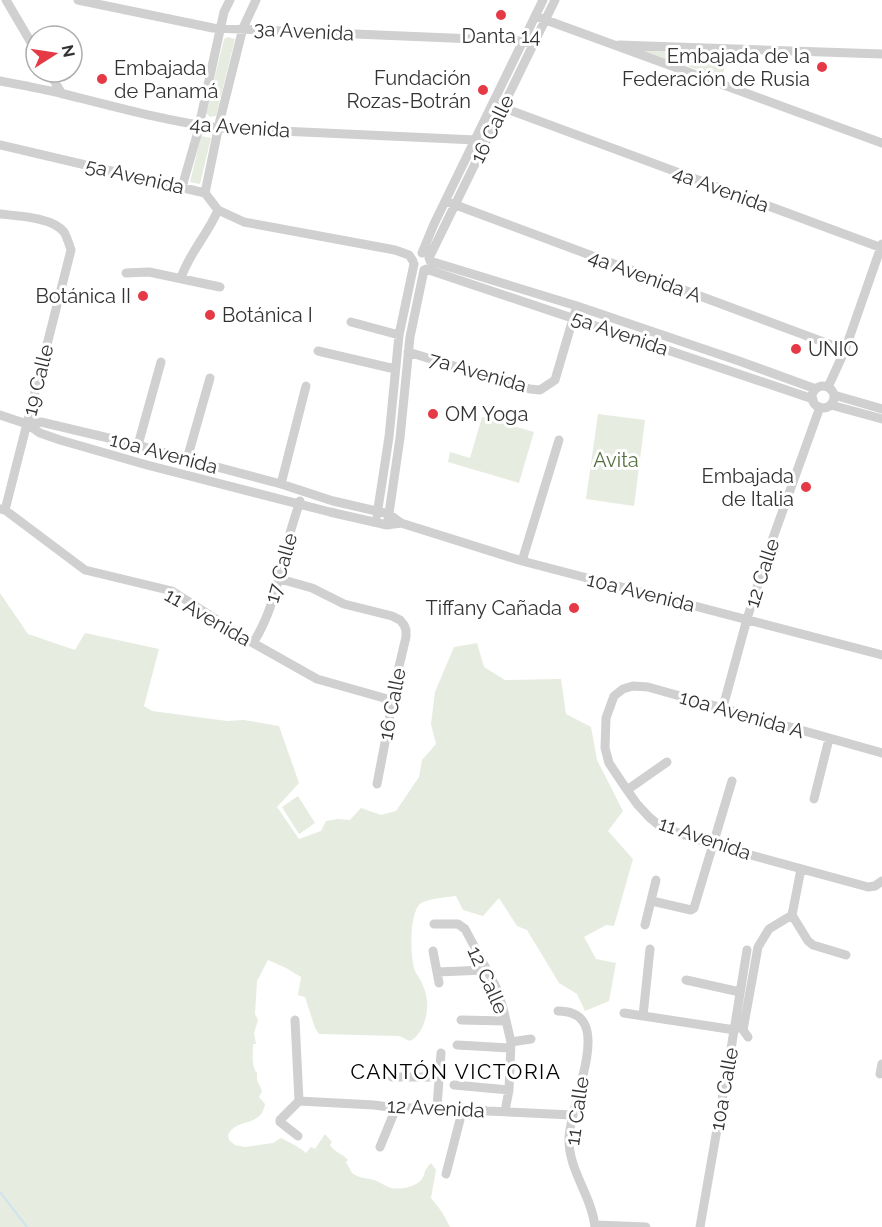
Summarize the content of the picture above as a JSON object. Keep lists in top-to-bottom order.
{
  "streets": {
    "street": [
      "3a Avenida",
      "4a Avenida",
      "16 Calle",
      "5a Avenida",
      "4a Avenida A",
      "7a Avenida",
      "19 Calle",
      "10a Avenida",
      "17 Calle",
      "12 Calle",
      "11 Avenida",
      "10a Avenida A",
      "10a Calle",
      "12 Avenida",
      "11 Calle"
    ]
  },
  "crossings": [
    ["3a Avenida", "16 Calle"],
    ["4a Avenida", "16 Calle"],
    ["16 Calle", "5a Avenida"],
    ["16 Calle", "4a Avenida A"],
    ["16 Calle", "7a Avenida"],
    ["16 Calle", "10a Avenida"],
    ["16 Calle", "17 Calle"],
    ["16 Calle", "11 Avenida"],
    ["5a Avenida", "7a Avenida"],
    ["5a Avenida", "12 Calle"],
    ["19 Calle", "10a Avenida"],
    ["19 Calle", "11 Avenida"],
    ["10a Avenida", "17 Calle"],
    ["10a Avenida", "12 Calle"],
    ["17 Calle", "11 Avenida"],
    ["12 Calle", "10a Avenida A"],
    ["12 Calle", "12 Avenida"],
    ["11 Avenida", "10a Avenida A"],
    ["12 Avenida", "11 Calle"]
  ],
  "districts": ["CANTÓN VICTORIA"],
  "parks": ["Avita"],
  "places": [
    "Danta 14",
    "Embajada de la Federación de Rusia",
    "Embajada de Panamá",
    "Fundación Rozas-Botrán",
    "Botánica II",
    "Botánica I",
    "UNIO",
    "OM Yoga",
    "Embajada de Italia",
    "Tiffany Cañada"
  ],
  "north": "right"
}
